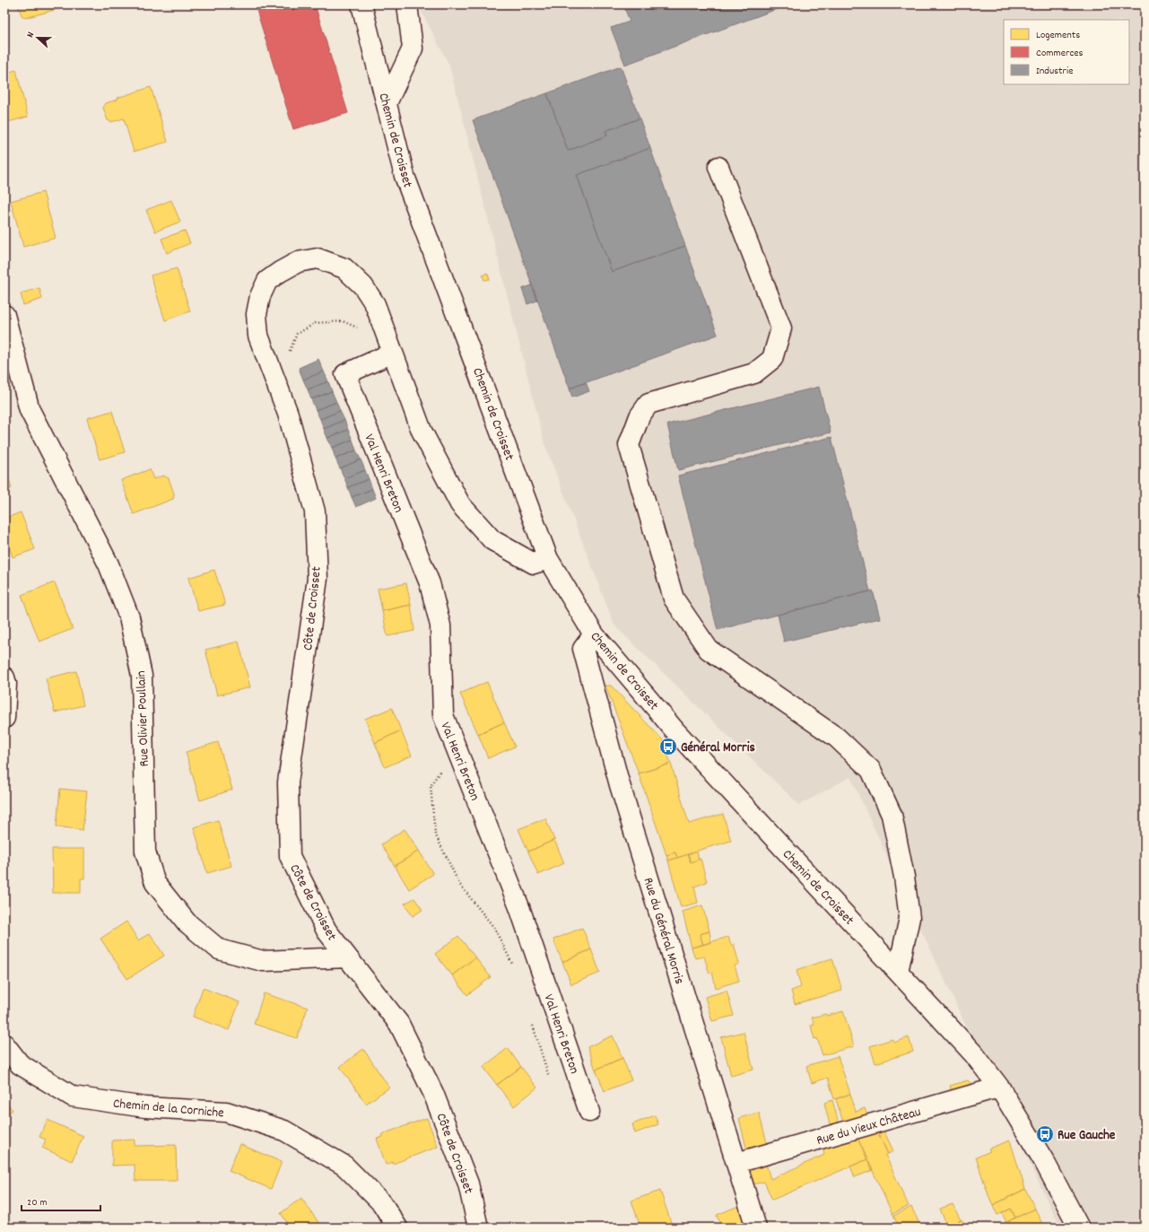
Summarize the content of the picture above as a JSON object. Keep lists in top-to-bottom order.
{
  "streets": {
    "street": [
      "Chemin de Croisset",
      "Val Henri Breton",
      "Côte de Croisset",
      "Rue Olivier Poullain",
      "Rue du Général Morris",
      "Chemin de la Corniche",
      "Rue du Vieux Château"
    ]
  },
  "crossings": [
    ["Chemin de Croisset", "Côte de Croisset"],
    ["Chemin de Croisset", "Rue du Général Morris"],
    ["Chemin de Croisset", "Rue du Vieux Château"],
    ["Val Henri Breton", "Côte de Croisset"],
    ["Côte de Croisset", "Rue Olivier Poullain"],
    ["Rue du Général Morris", "Rue du Vieux Château"]
  ],
  "places": {
    "bus stop": ["Général Morris", "Rue Gauche"]
  },
  "legend": ["Logements", "Commerces", "Industrie"],
  "scale_bar": "20 m",
  "north": "left"
}
